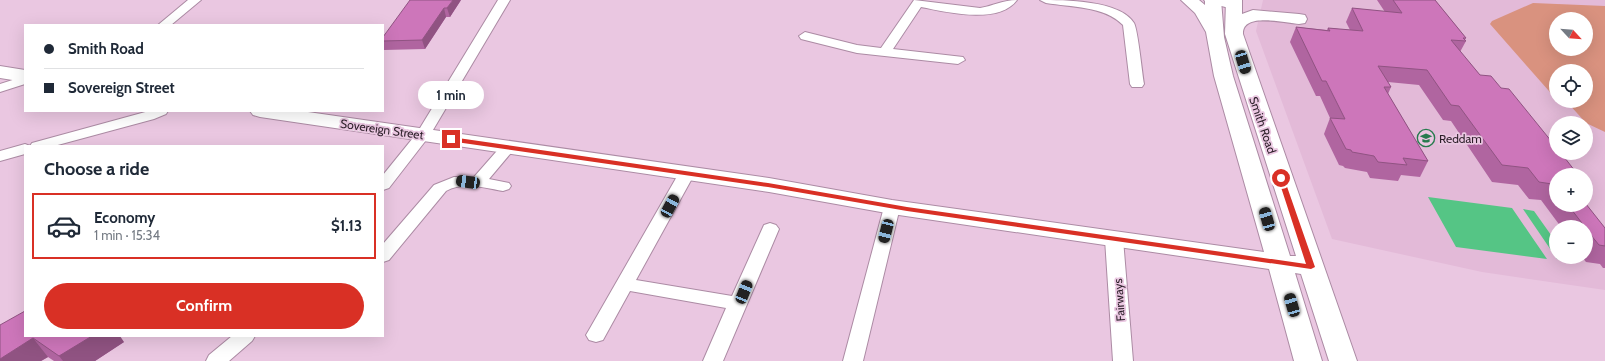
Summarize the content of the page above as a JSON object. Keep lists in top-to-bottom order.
{
  "streets": {
    "main road": ["Smith Road", "Sovereign Street"],
    "street": ["Fairways"]
  },
  "crossings": [
    ["Smith Road", "Sovereign Street"],
    ["Sovereign Street", "Fairways"]
  ],
  "places": {
    "school or university": ["Reddam"]
  },
  "north": "bottom right",
  "page": {
    "map_buttons": ["+", "−"],
    "banner": ["Smith Road", "Sovereign Street"],
    "bubble": "1 min",
    "heading": "Choose a ride",
    "list": [
      {
        "name": "Economy",
        "note": "1 min · 15:34",
        "value": "$1.13"
      }
    ],
    "buttons": "Confirm"
  }
}
